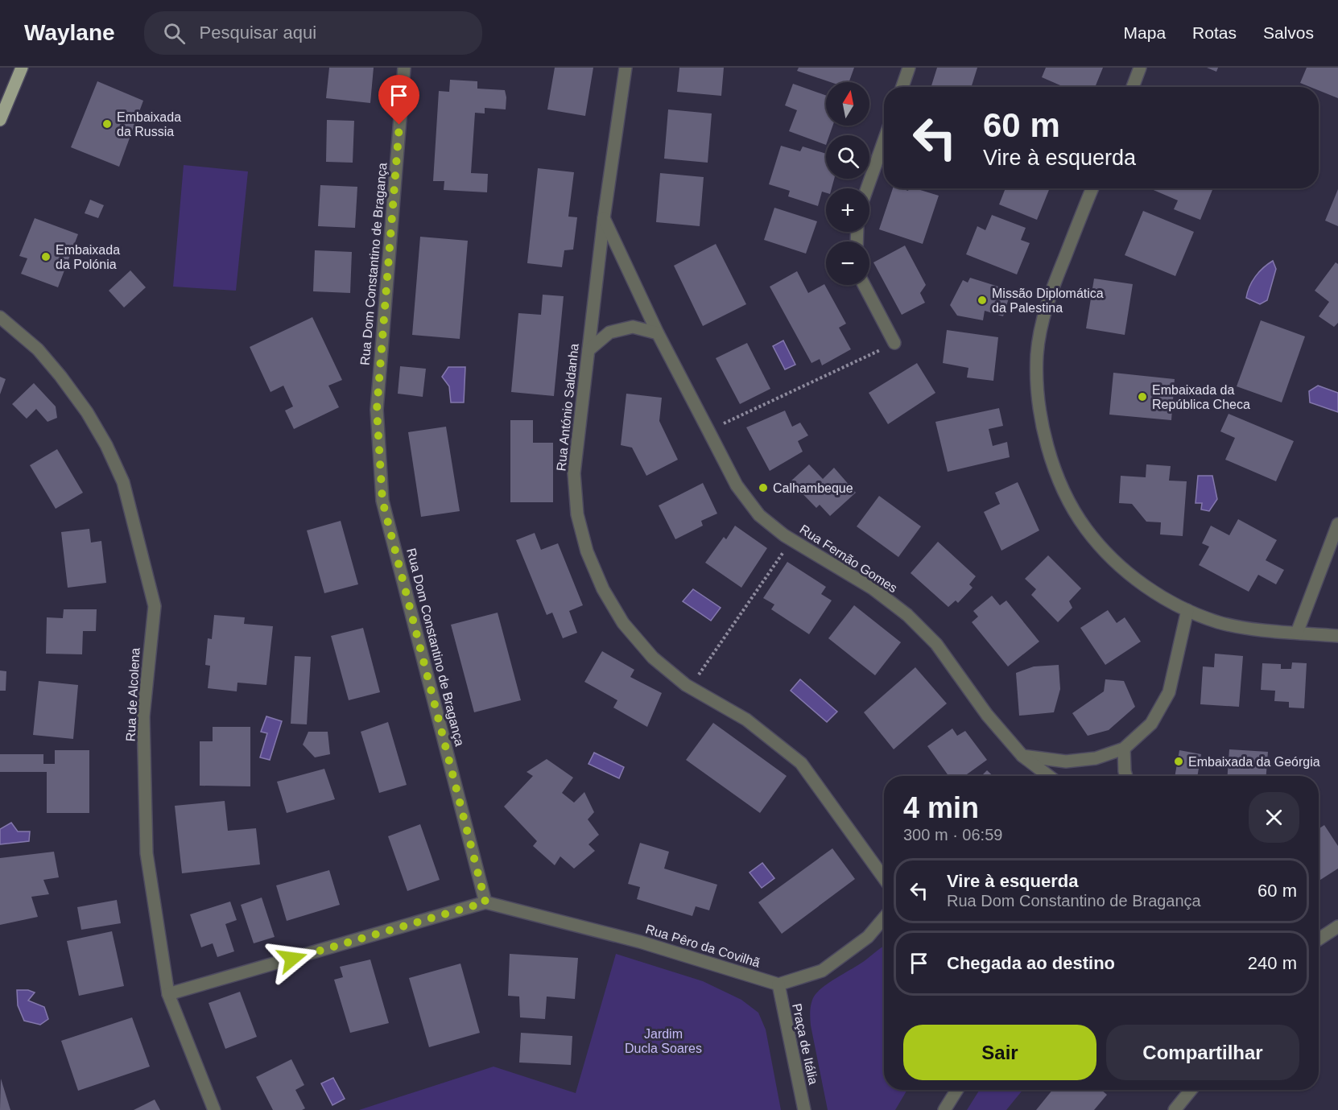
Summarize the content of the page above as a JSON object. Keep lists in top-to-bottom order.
{
  "streets": {
    "street": [
      "Rua Dom Constantino de Bragança",
      "Rua António Saldanha",
      "Rua Fernão Gomes",
      "Rua de Alcolena",
      "Rua Pêro da Covilhã",
      "Praça de Itália"
    ]
  },
  "crossings": [
    ["Rua Dom Constantino de Bragança", "Rua Pêro da Covilhã"],
    ["Rua António Saldanha", "Rua Fernão Gomes"],
    ["Rua Pêro da Covilhã", "Praça de Itália"]
  ],
  "parks": ["Jardim Ducla Soares"],
  "places": [
    "Embaixada da Russia",
    "Embaixada da Polónia",
    "Missão Diplomática da Palestina",
    "Embaixada da República Checa",
    "Calhambeque",
    "Embaixada da Geórgia"
  ],
  "north": "top",
  "page": {
    "header": "Waylane",
    "search": "Pesquisar aqui",
    "nav": ["Mapa", "Rotas", "Salvos"],
    "map_buttons": ["+", "−"],
    "turn": ["60 m", "Vire à esquerda"],
    "heading": ["4 min", "300 m · 06:59"],
    "list": [
      {
        "name": "Vire à esquerda",
        "note": "Rua Dom Constantino de Bragança",
        "value": "60 m"
      },
      {
        "name": "Chegada ao destino",
        "value": "240 m"
      }
    ],
    "buttons": ["Sair", "Compartilhar"]
  }
}
